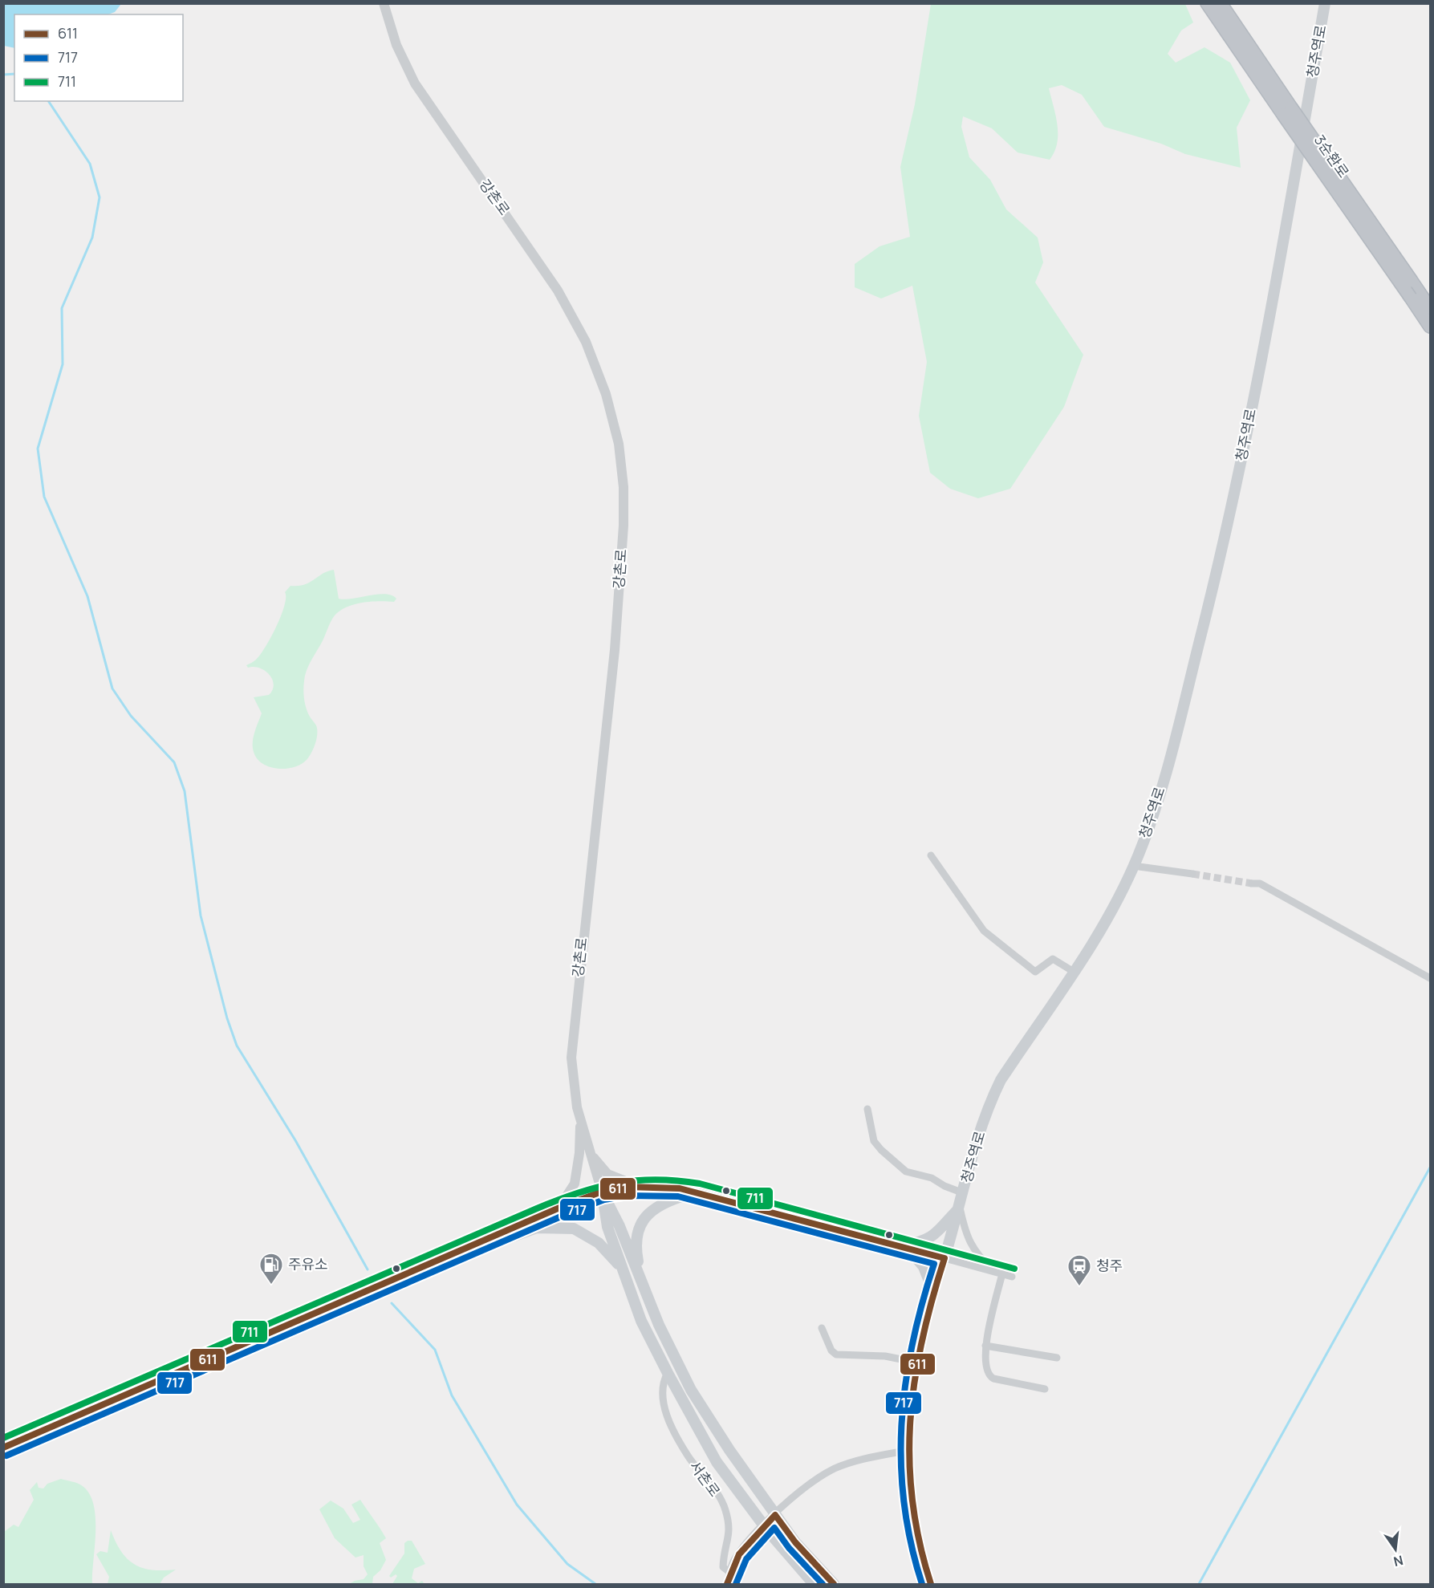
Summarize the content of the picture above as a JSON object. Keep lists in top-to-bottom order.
{
  "streets": {
    "highway": ["3순환로"],
    "main road": ["청주역로"],
    "street": ["강촌로", "서촌로"]
  },
  "places": {
    "fuel station": ["주유소"],
    "station": ["청주"]
  },
  "lines": ["transit line 711", "transit line 611", "transit line 717"],
  "legend": ["611", "717", "711"],
  "north": "bottom"
}
